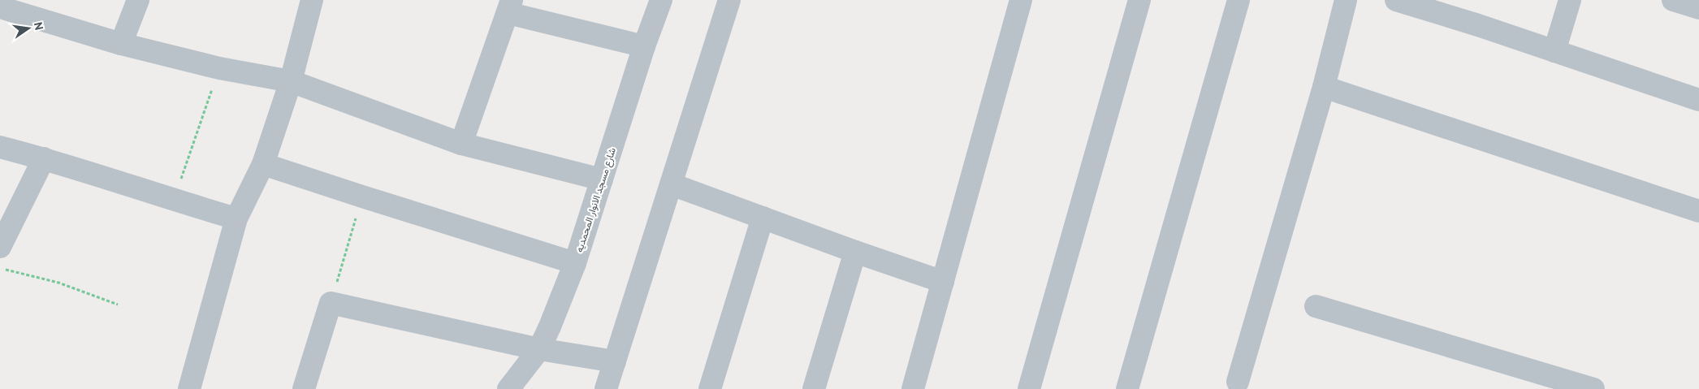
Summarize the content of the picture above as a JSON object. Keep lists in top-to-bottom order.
{
  "streets": {
    "street": ["شارع مسجد الانوار المحمديه"]
  },
  "north": "right"
}
